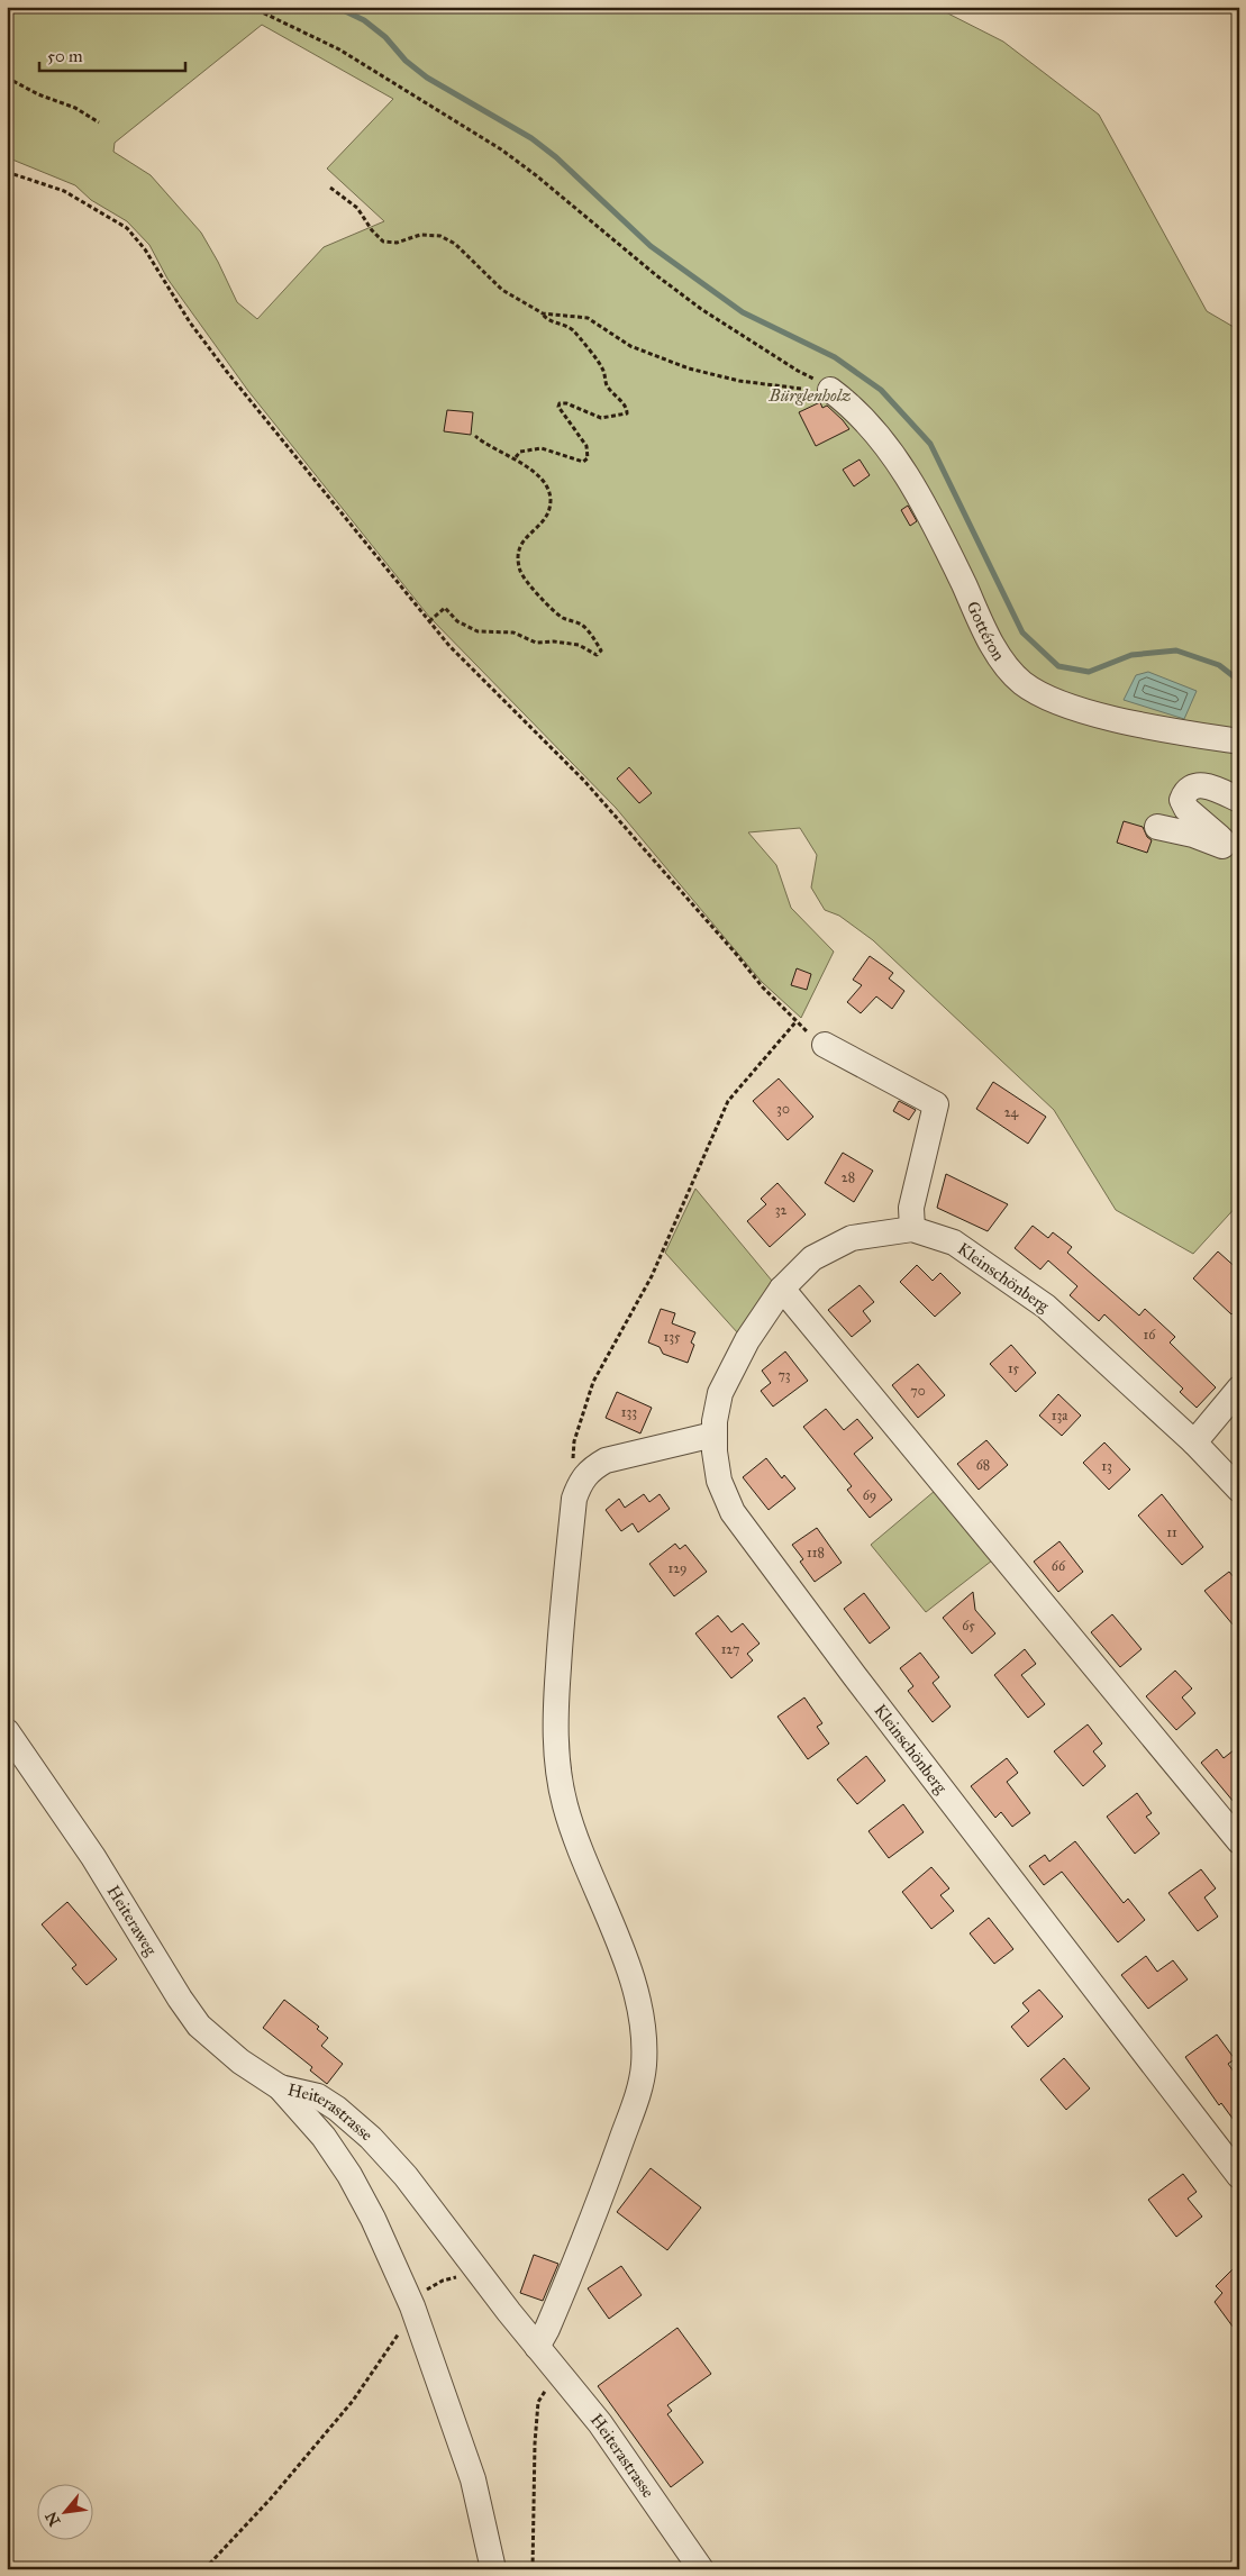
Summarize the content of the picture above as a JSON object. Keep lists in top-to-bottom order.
{
  "streets": {
    "street": [
      "Gottéron",
      "Kleinschönberg",
      "Heiteraweg",
      "Heiterastrasse"
    ]
  },
  "crossings": [
    ["Heiteraweg", "Heiterastrasse"]
  ],
  "parks": ["Bürglenholz"],
  "house_numbers": [
    "30",
    "24",
    "28",
    "32",
    "16",
    "135",
    "15",
    "73",
    "70",
    "133",
    "13a",
    "68",
    "13",
    "69",
    "11",
    "118",
    "66",
    "129",
    "65",
    "127"
  ],
  "scale_bar": "50 m",
  "north": "bottom left"
}
